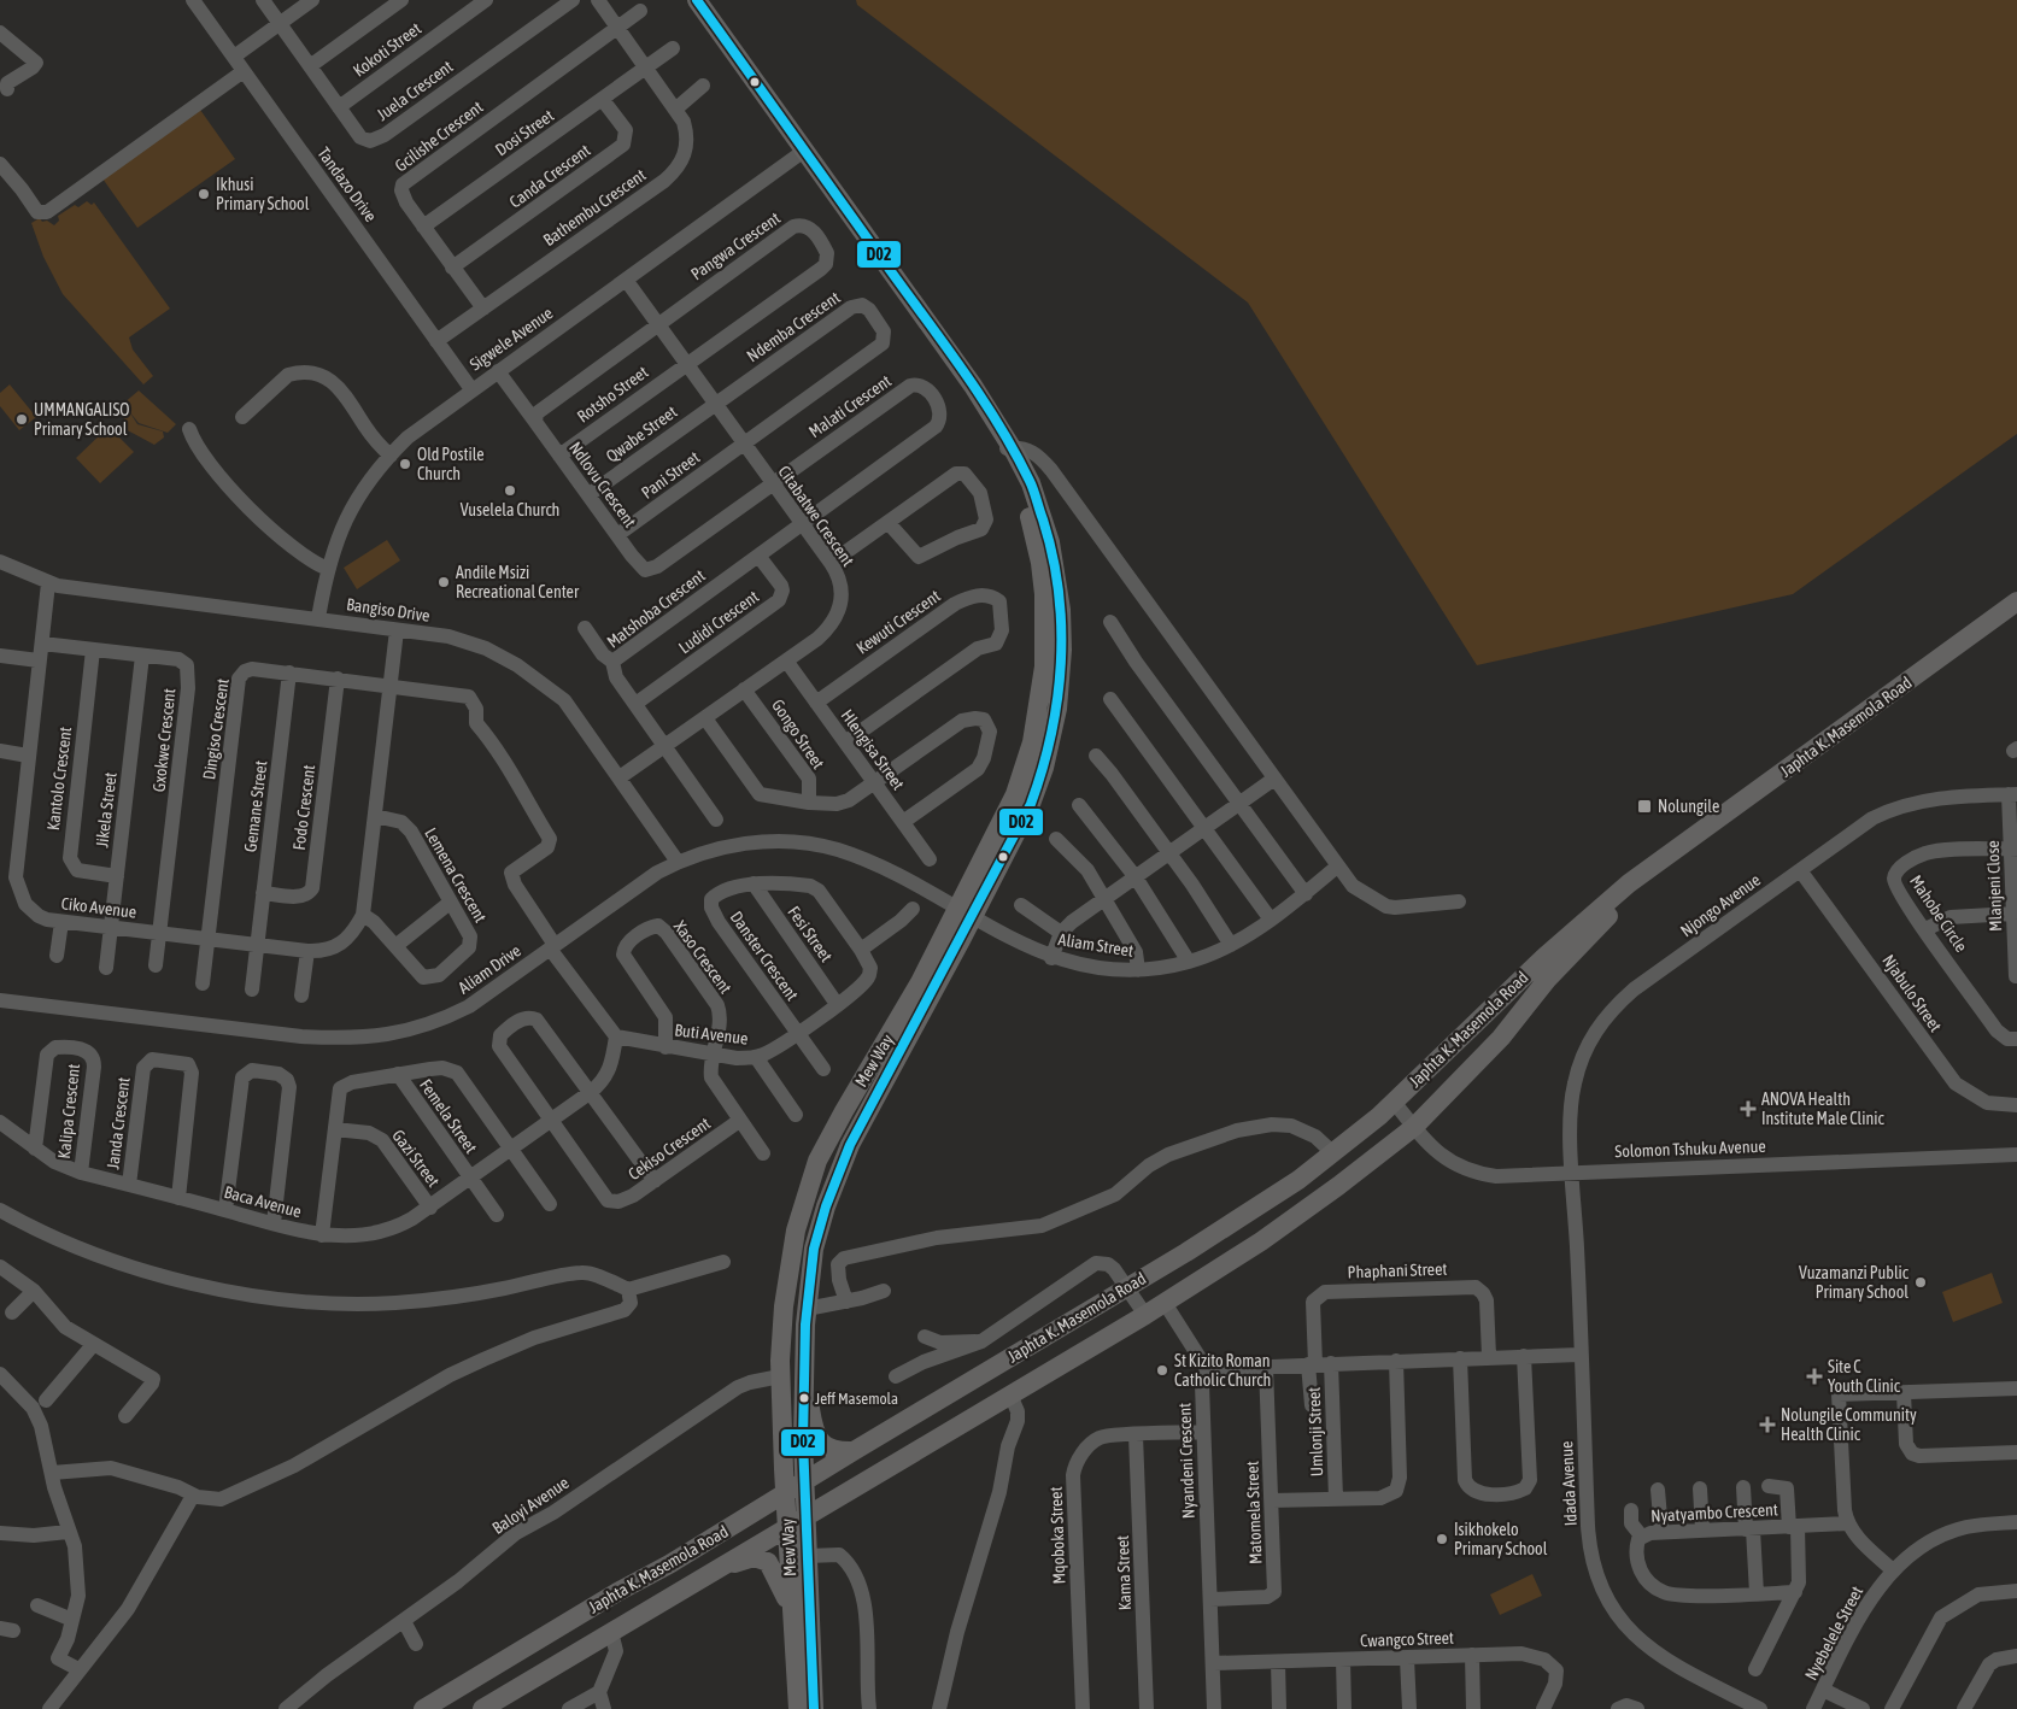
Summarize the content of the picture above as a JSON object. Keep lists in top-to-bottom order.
{
  "streets": {
    "main road": ["Japhta K. Masemola Road", "Mew Way"],
    "street": [
      "Kokoti Street",
      "Juela Crescent",
      "Dosi Street",
      "Gcilishe Crescent",
      "Canda Crescent",
      "Tandazo Drive",
      "Bathembu Crescent",
      "Pangwa Crescent",
      "Ndemba Crescent",
      "Sigwele Avenue",
      "Rotsho Street",
      "Malati Crescent",
      "Qwabe Street",
      "Pani Street",
      "Ndlovu Crescent",
      "Citabatwe Crescent",
      "Matshoba Crescent",
      "Bangiso Drive",
      "Ludidi Crescent",
      "Kewuti Crescent",
      "Dingiso Crescent",
      "Gongo Street",
      "Gxokwe Crescent",
      "Hlengisa Street",
      "Kantolo Crescent",
      "Gemane Street",
      "Fodo Crescent",
      "Jikela Street",
      "Lemena Crescent",
      "Mlanjeni Close",
      "Njongo Avenue",
      "Ciko Avenue",
      "Mahobe Circle",
      "Fesi Street",
      "Aliam Street",
      "Danster Crescent",
      "Xaso Crescent",
      "Aliam Drive",
      "Njabulo Street",
      "Buti Avenue",
      "Kalipa Crescent",
      "Femela Street",
      "Janda Crescent",
      "Cekiso Crescent",
      "Solomon Tshuku Avenue",
      "Gazi Street",
      "Baca Avenue",
      "Phaphani Street",
      "Umlonji Street",
      "Nyandeni Crescent",
      "Idada Avenue",
      "Baloyi Avenue",
      "Matomela Street",
      "Nyatyambo Crescent",
      "Mqoboka Street",
      "Kama Street",
      "Nyebelele Street",
      "Cwangco Street"
    ]
  },
  "crossings": [
    ["Kokoti Street", "Juela Crescent"],
    ["Dosi Street", "Gcilishe Crescent"],
    ["Dosi Street", "Canda Crescent"],
    ["Dosi Street", "Bathembu Crescent"],
    ["Gcilishe Crescent", "Canda Crescent"],
    ["Gcilishe Crescent", "Bathembu Crescent"],
    ["Tandazo Drive", "Bathembu Crescent"],
    ["Tandazo Drive", "Sigwele Avenue"],
    ["Pangwa Crescent", "Rotsho Street"],
    ["Pangwa Crescent", "Citabatwe Crescent"],
    ["Ndemba Crescent", "Qwabe Street"],
    ["Ndemba Crescent", "Pani Street"],
    ["Ndemba Crescent", "Citabatwe Crescent"],
    ["Sigwele Avenue", "Ndlovu Crescent"],
    ["Sigwele Avenue", "Citabatwe Crescent"],
    ["Sigwele Avenue", "Bangiso Drive"],
    ["Sigwele Avenue", "Mew Way"],
    ["Rotsho Street", "Ndlovu Crescent"],
    ["Rotsho Street", "Citabatwe Crescent"],
    ["Malati Crescent", "Ndlovu Crescent"],
    ["Malati Crescent", "Citabatwe Crescent"],
    ["Malati Crescent", "Matshoba Crescent"],
    ["Qwabe Street", "Ndlovu Crescent"],
    ["Qwabe Street", "Citabatwe Crescent"],
    ["Pani Street", "Ndlovu Crescent"],
    ["Pani Street", "Citabatwe Crescent"],
    ["Ndlovu Crescent", "Citabatwe Crescent"],
    ["Citabatwe Crescent", "Matshoba Crescent"],
    ["Citabatwe Crescent", "Bangiso Drive"],
    ["Citabatwe Crescent", "Gongo Street"],
    ["Citabatwe Crescent", "Hlengisa Street"],
    ["Matshoba Crescent", "Ludidi Crescent"],
    ["Bangiso Drive", "Ciko Avenue"],
    ["Bangiso Drive", "Aliam Drive"],
    ["Kewuti Crescent", "Hlengisa Street"],
    ["Japhta K. Masemola Road", "Mew Way"],
    ["Japhta K. Masemola Road", "Solomon Tshuku Avenue"],
    ["Dingiso Crescent", "Gemane Street"],
    ["Dingiso Crescent", "Fodo Crescent"],
    ["Dingiso Crescent", "Ciko Avenue"],
    ["Gxokwe Crescent", "Kantolo Crescent"],
    ["Gxokwe Crescent", "Jikela Street"],
    ["Gxokwe Crescent", "Ciko Avenue"],
    ["Kantolo Crescent", "Jikela Street"],
    ["Gemane Street", "Fodo Crescent"],
    ["Gemane Street", "Ciko Avenue"],
    ["Jikela Street", "Ciko Avenue"],
    ["Lemena Crescent", "Ciko Avenue"],
    ["Mlanjeni Close", "Njongo Avenue"],
    ["Mlanjeni Close", "Mahobe Circle"],
    ["Njongo Avenue", "Njabulo Street"],
    ["Njongo Avenue", "Solomon Tshuku Avenue"],
    ["Njongo Avenue", "Idada Avenue"],
    ["Fesi Street", "Danster Crescent"],
    ["Fesi Street", "Buti Avenue"],
    ["Aliam Street", "Aliam Drive"],
    ["Aliam Street", "Mew Way"],
    ["Danster Crescent", "Buti Avenue"],
    ["Xaso Crescent", "Buti Avenue"],
    ["Aliam Drive", "Mew Way"],
    ["Buti Avenue", "Baca Avenue"],
    ["Mew Way", "Baloyi Avenue"],
    ["Kalipa Crescent", "Baca Avenue"],
    ["Femela Street", "Baca Avenue"],
    ["Janda Crescent", "Baca Avenue"],
    ["Cekiso Crescent", "Baca Avenue"],
    ["Solomon Tshuku Avenue", "Idada Avenue"],
    ["Gazi Street", "Baca Avenue"],
    ["Nyandeni Crescent", "Matomela Street"],
    ["Nyandeni Crescent", "Mqoboka Street"],
    ["Nyandeni Crescent", "Cwangco Street"],
    ["Mqoboka Street", "Kama Street"]
  ],
  "places": {
    "other": [
      "Ikhusi Primary School",
      "UMMANGALISO Primary School",
      "Old Postile Church",
      "Vuselela Church",
      "Andile Msizi Recreational Center",
      "Vuzamanzi Public Primary School",
      "St Kizito Roman Catholic Church",
      "Jeff Masemola",
      "Isikhokelo Primary School"
    ],
    "transit": ["Nolungile"],
    "health": ["ANOVA Health Institute Male Clinic", "Site C Youth Clinic", "Nolungile Community Health Clinic"]
  },
  "lines": ["transit line D02"]
}
